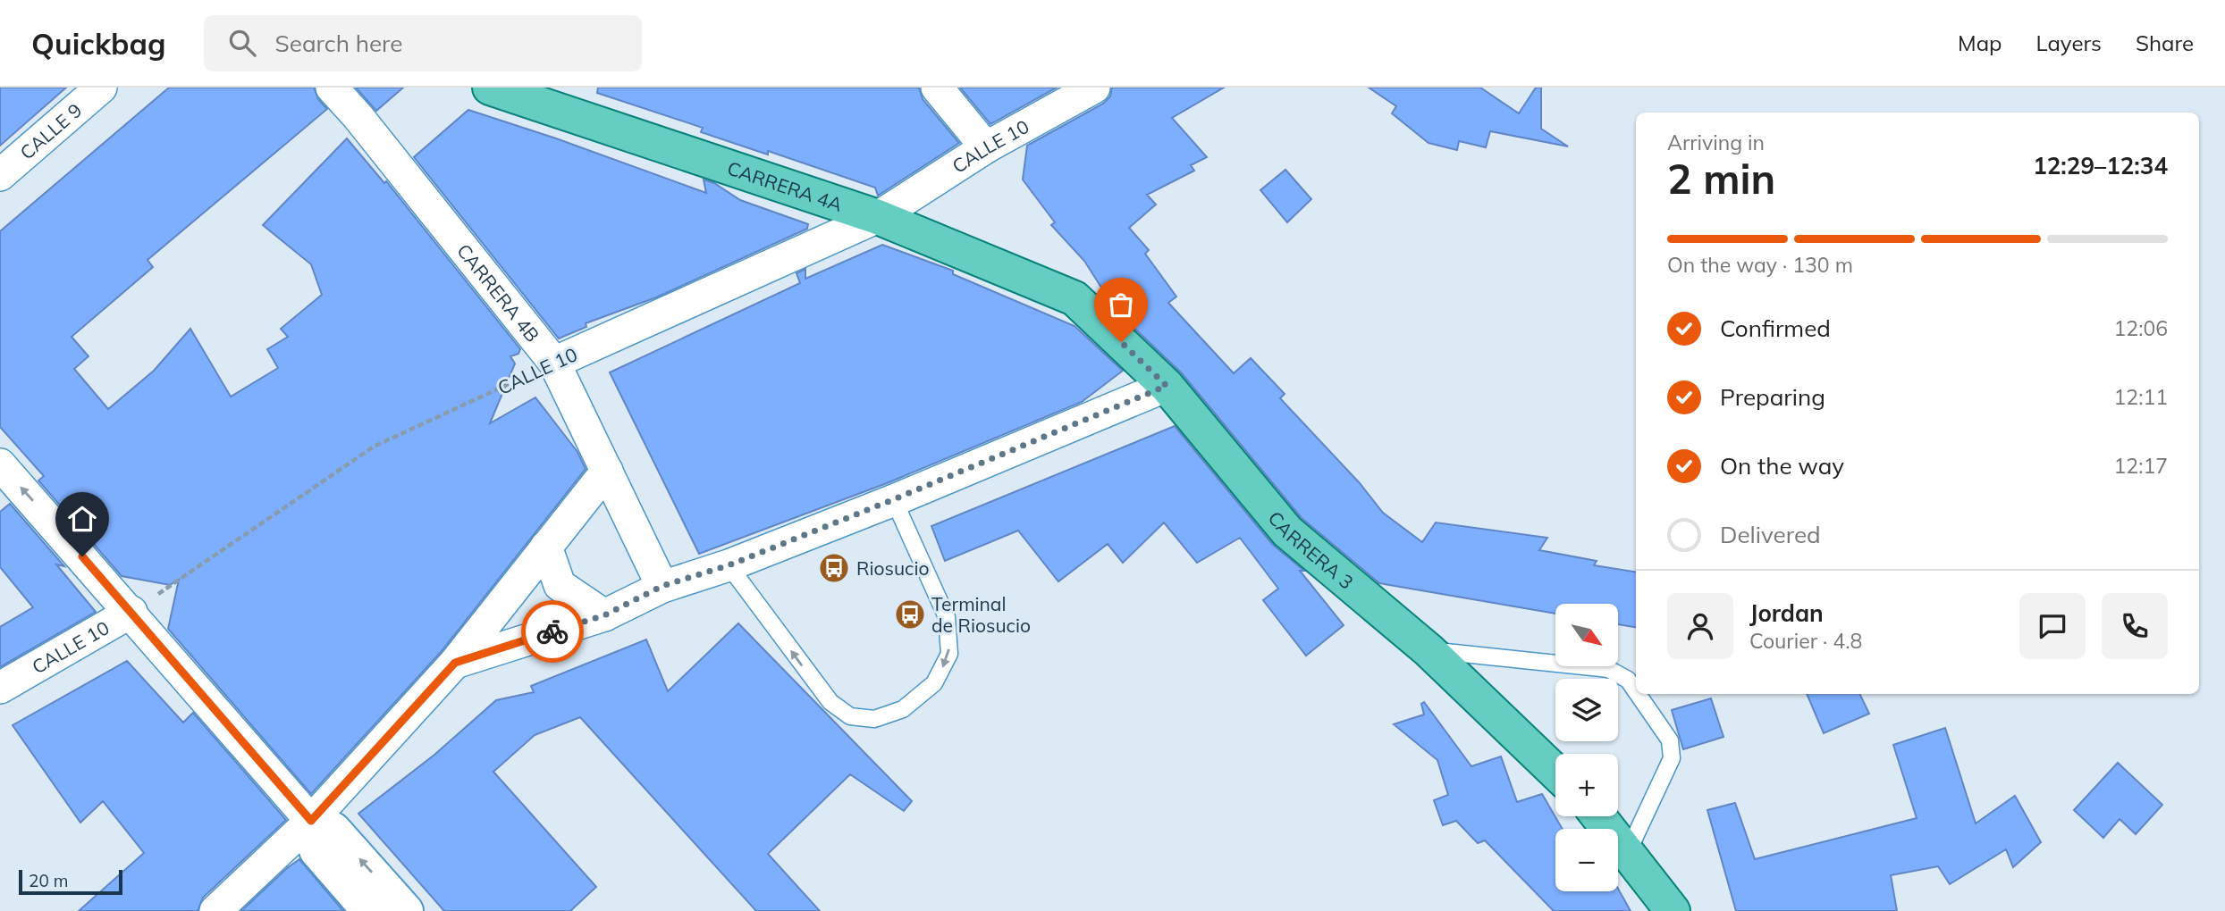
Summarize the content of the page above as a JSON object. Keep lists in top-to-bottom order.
{
  "streets": {
    "main road": ["CARRERA 4A", "CARRERA 3"],
    "street": ["CALLE 9", "CALLE 10", "CARRERA 4B"]
  },
  "crossings": [
    ["CALLE 10", "CARRERA 4A"],
    ["CALLE 10", "CARRERA 4B"],
    ["CARRERA 4A", "CARRERA 3"]
  ],
  "places": {
    "bus stop": ["Riosucio", "Terminal de Riosucio"]
  },
  "scale_bar": "20 m",
  "north": "bottom right",
  "page": {
    "header": "Quickbag",
    "search": "Search here",
    "nav": ["Map", "Layers", "Share"],
    "heading": ["2 min", "Arriving in", "12:29–12:34"],
    "panel": ["Jordan", "Courier · 4.8"],
    "bar": "On the way · 130 m",
    "list": [
      ["Confirmed", "12:06"],
      ["Preparing", "12:11"],
      ["On the way", "12:17"],
      "Delivered"
    ],
    "map_buttons": ["+", "−"],
    "scale": "20 m"
  }
}
